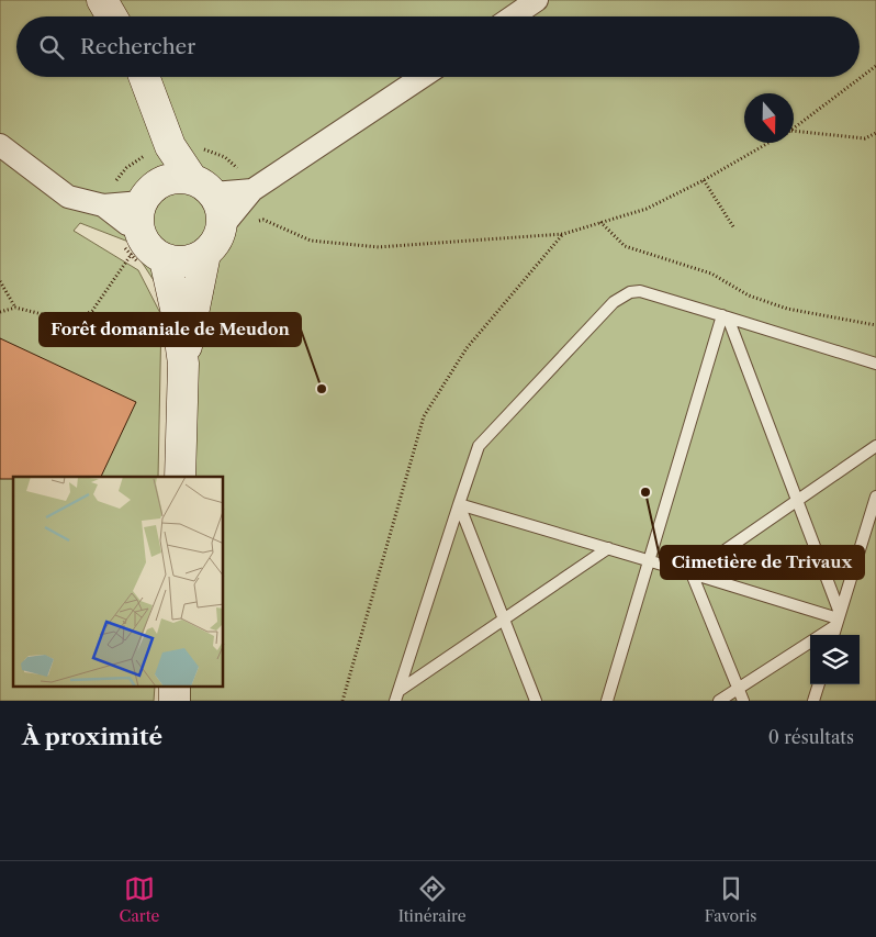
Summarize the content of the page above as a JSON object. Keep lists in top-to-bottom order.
{
  "places": ["Forêt domaniale de Meudon", "Cimetière de Trivaux"],
  "north": "bottom",
  "page": {
    "search": "Rechercher",
    "heading": ["À proximité", "0 résultats"],
    "nav": ["Carte", "Itinéraire", "Favoris"]
  }
}
